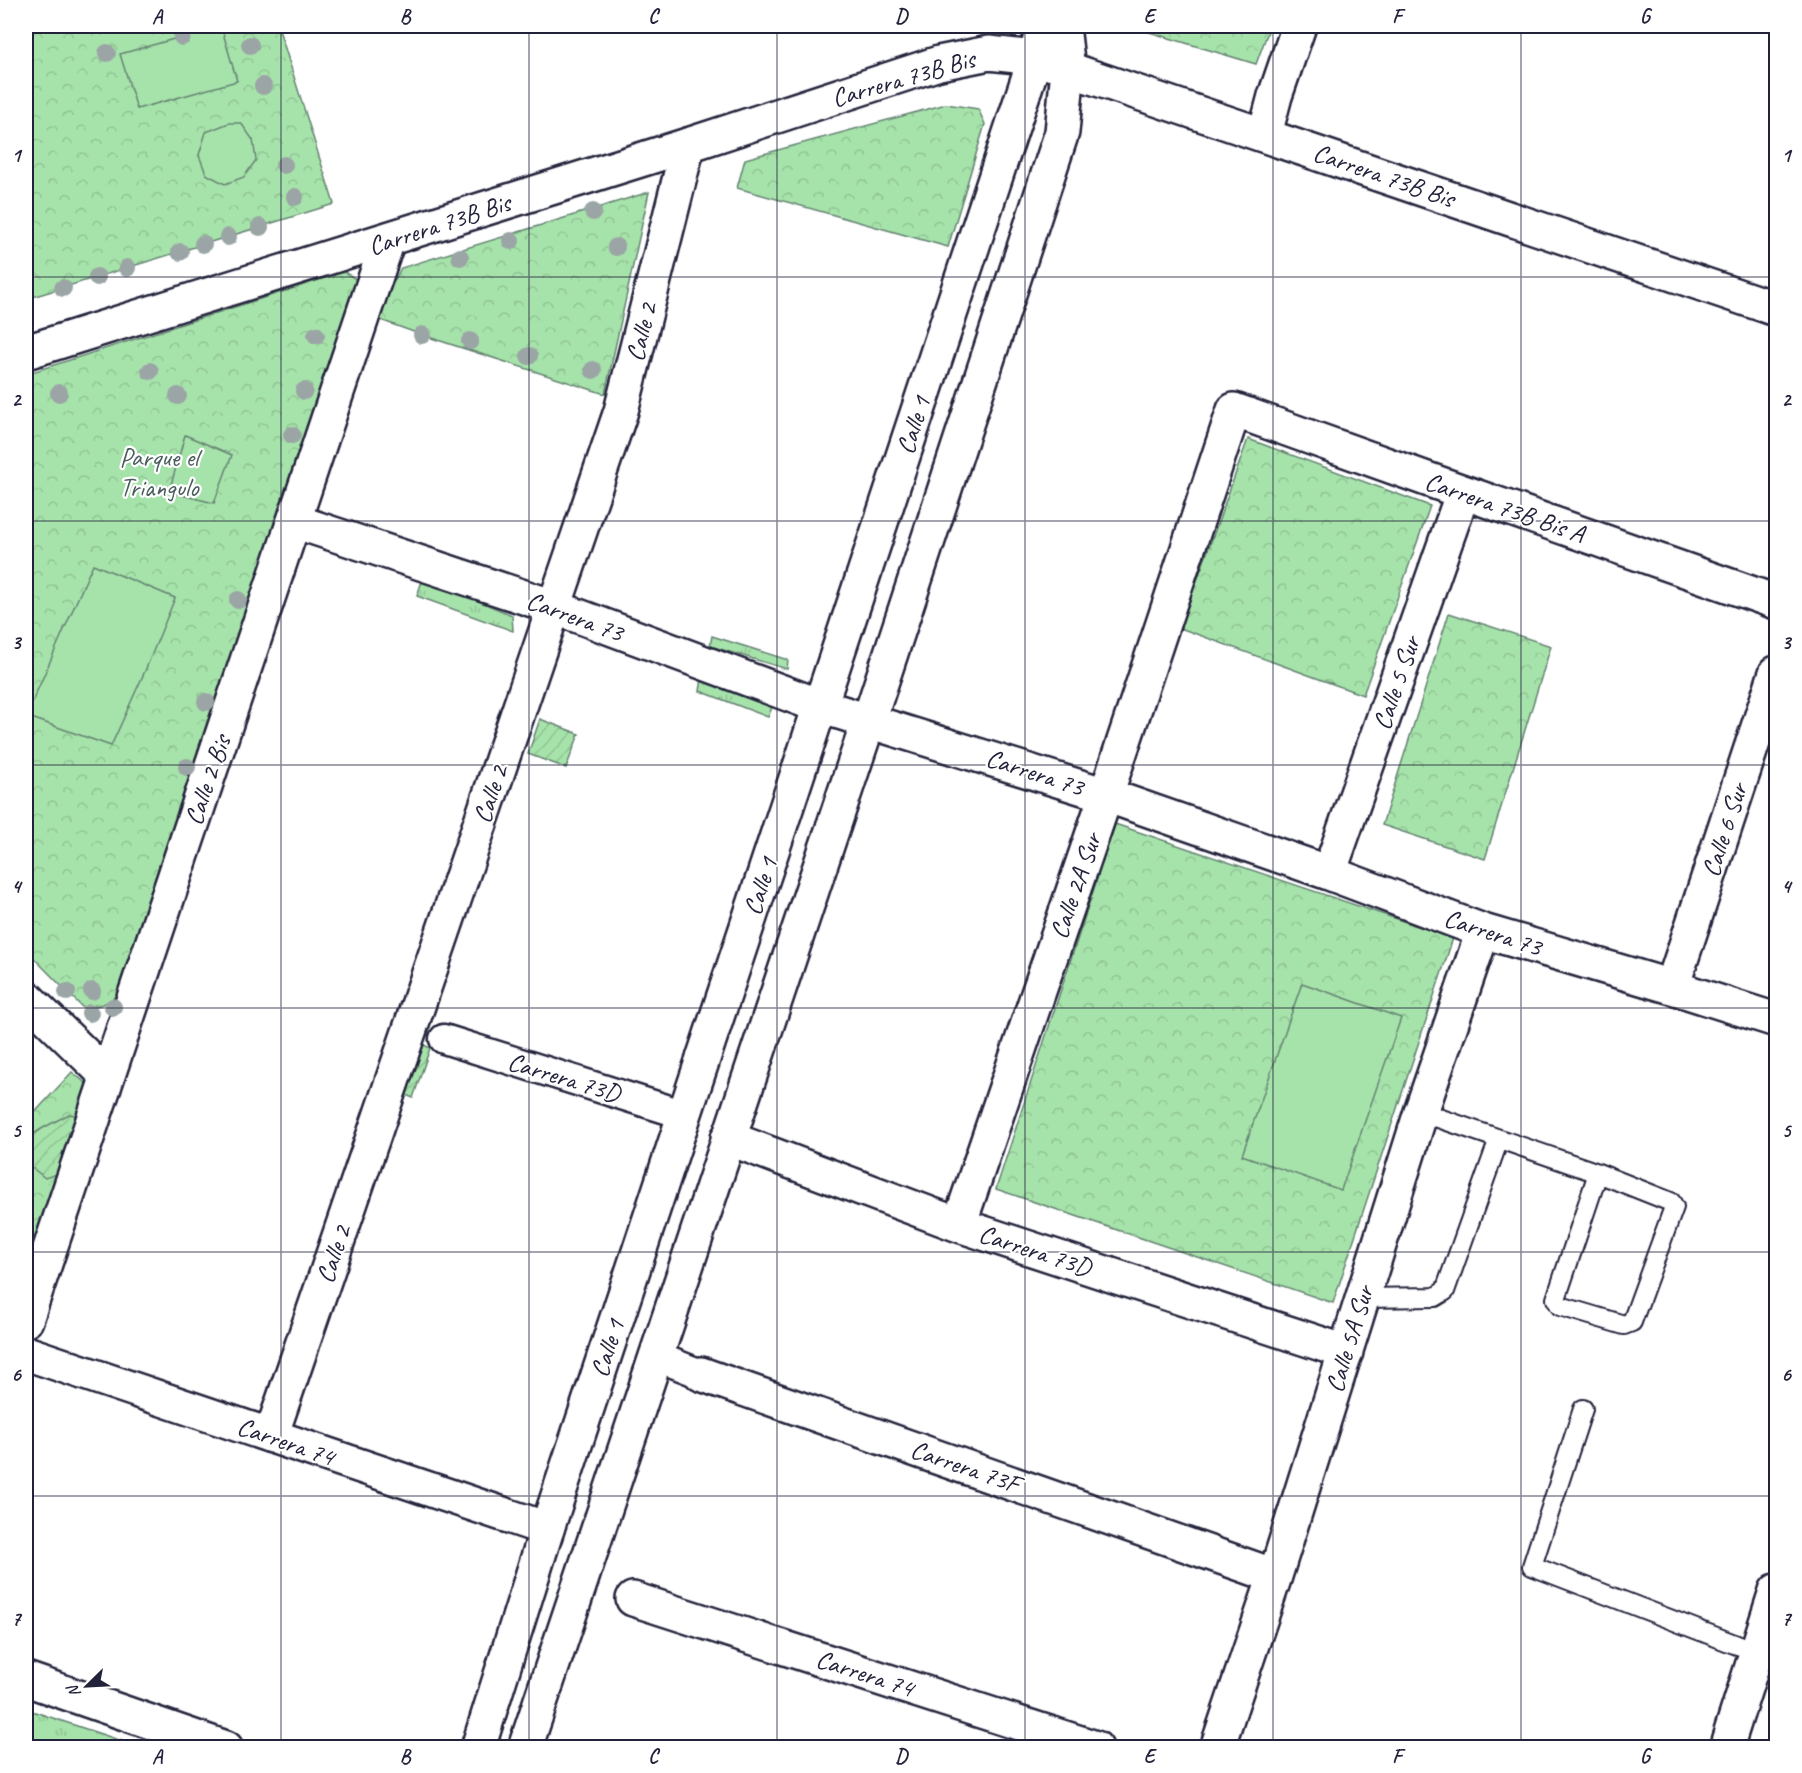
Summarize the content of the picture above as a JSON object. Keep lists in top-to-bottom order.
{
  "streets": {
    "street": [
      "Carrera 73B Bis",
      "Calle 2",
      "Calle 1",
      "Carrera 73B Bis A",
      "Carrera 73",
      "Calle 5 Sur",
      "Calle 2 Bis",
      "Calle 6 Sur",
      "Calle 2A Sur",
      "Carrera 73D",
      "Calle 5A Sur",
      "Carrera 74",
      "Carrera 73F"
    ]
  },
  "crossings": [
    ["Carrera 73B Bis", "Calle 2"],
    ["Carrera 73B Bis", "Calle 1"],
    ["Carrera 73B Bis", "Calle 2 Bis"],
    ["Calle 2", "Carrera 73"],
    ["Calle 2", "Carrera 74"],
    ["Calle 1", "Carrera 73"],
    ["Calle 1", "Carrera 73D"],
    ["Calle 1", "Carrera 74"],
    ["Calle 1", "Carrera 73F"],
    ["Carrera 73B Bis A", "Calle 5 Sur"],
    ["Carrera 73B Bis A", "Calle 2A Sur"],
    ["Carrera 73", "Calle 5 Sur"],
    ["Carrera 73", "Calle 2 Bis"],
    ["Carrera 73", "Calle 6 Sur"],
    ["Carrera 73", "Calle 2A Sur"],
    ["Carrera 73", "Calle 5A Sur"],
    ["Calle 2A Sur", "Carrera 73D"],
    ["Carrera 73D", "Calle 5A Sur"],
    ["Calle 5A Sur", "Carrera 73F"]
  ],
  "parks": ["Parque el Triangulo"],
  "north": "bottom left",
  "grid": {
    "columns": [
      "A",
      "B",
      "C",
      "D",
      "E",
      "F",
      "G"
    ],
    "rows": [
      "1",
      "2",
      "3",
      "4",
      "5",
      "6",
      "7"
    ]
  }
}
